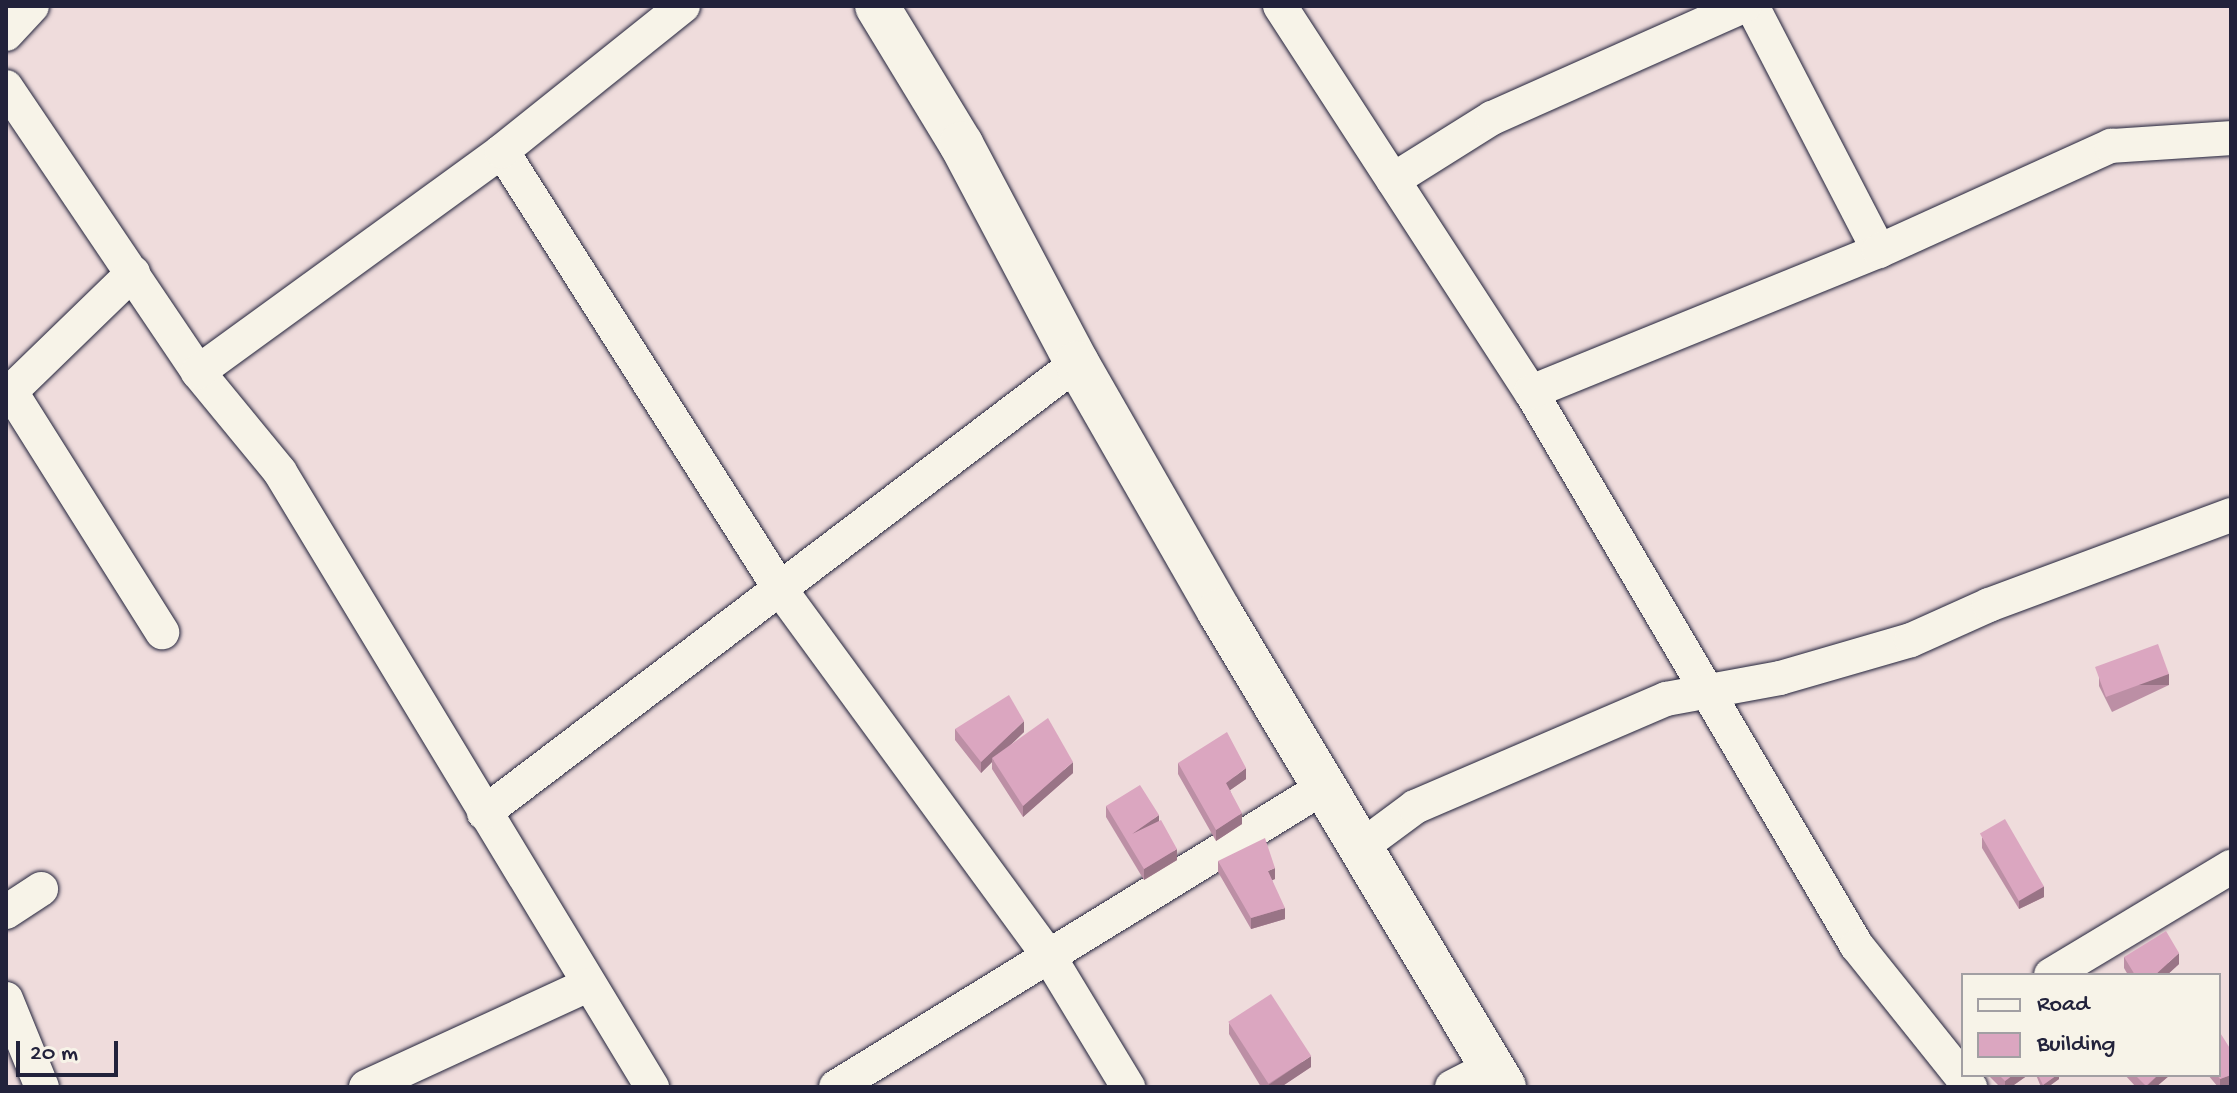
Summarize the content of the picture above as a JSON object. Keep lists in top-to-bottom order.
{
  "legend": ["Road", "Building"],
  "scale_bar": "20 m"
}
